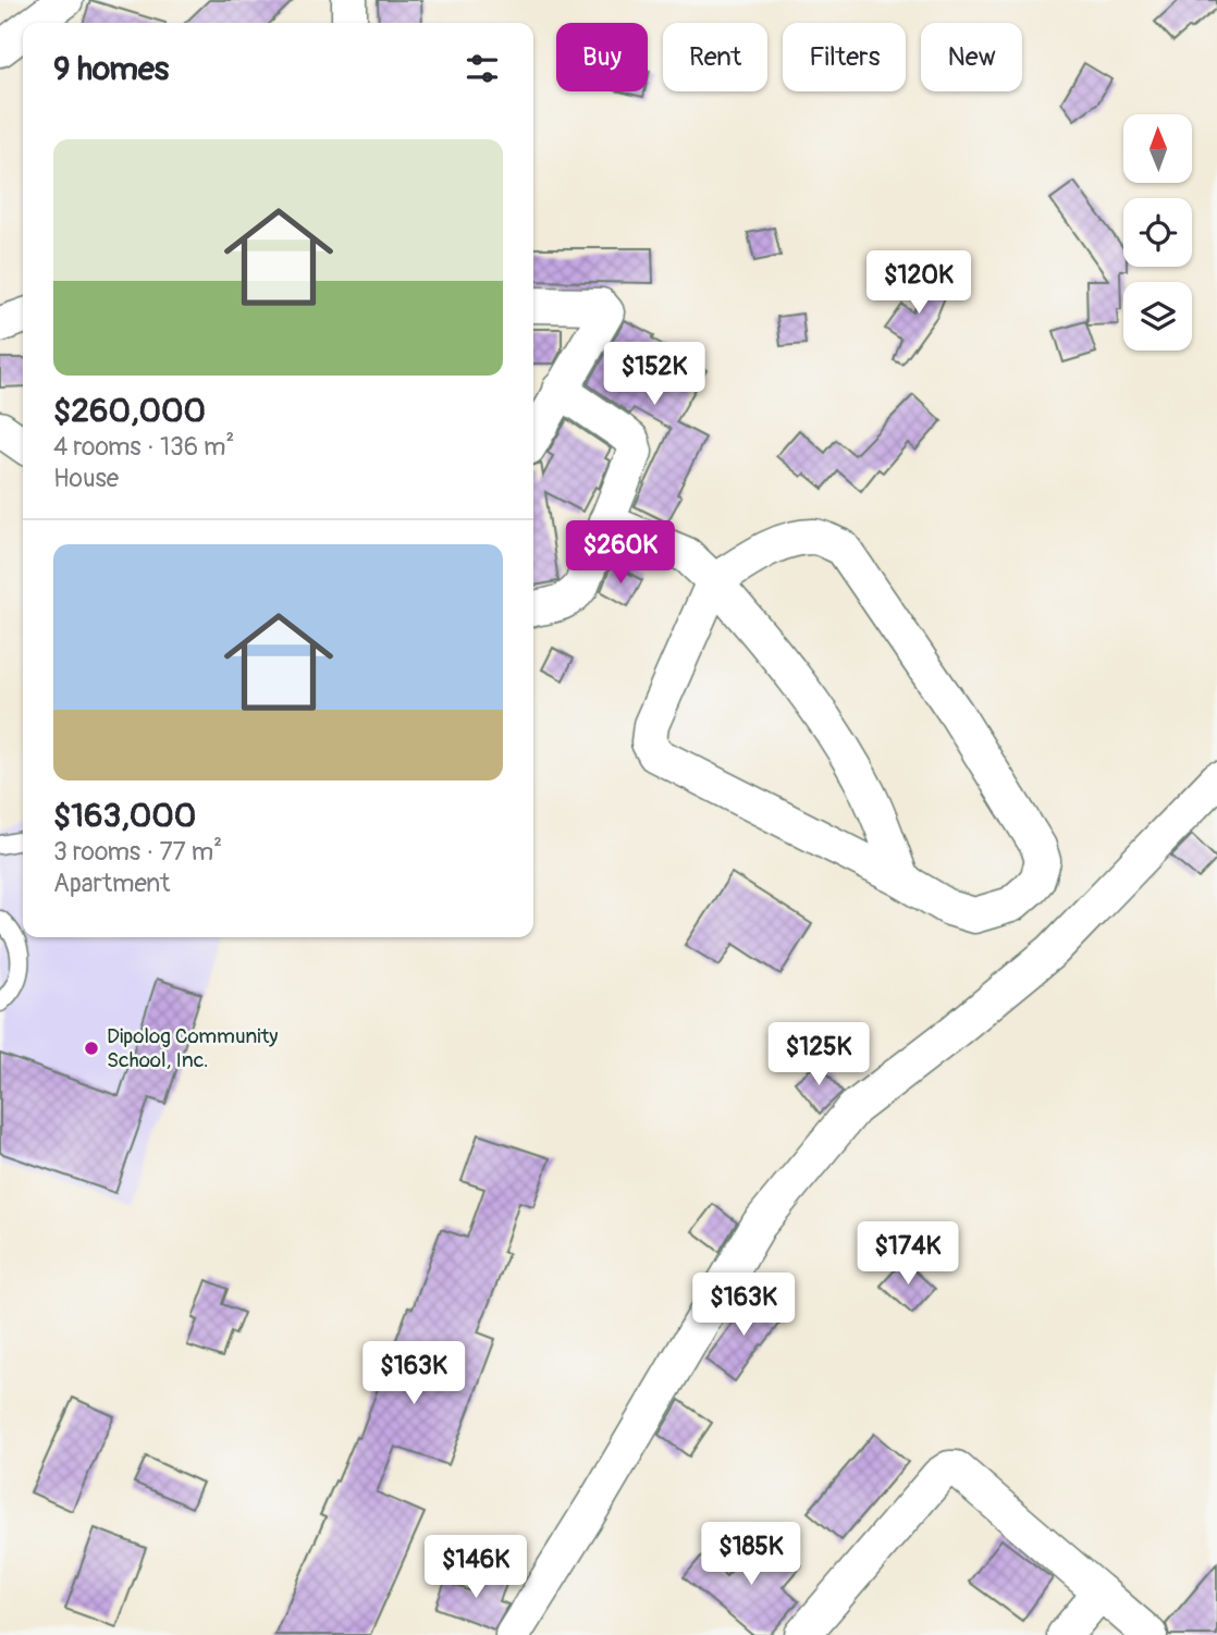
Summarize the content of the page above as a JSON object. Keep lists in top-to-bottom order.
{
  "places": ["Dipolog Community School, Inc."],
  "north": "top",
  "page": {
    "chip": [
      "Buy",
      "Rent",
      "Filters",
      "New"
    ],
    "heading": "9 homes",
    "list": [
      {
        "name": "$260,000",
        "note": "4 rooms · 136 m² · House"
      },
      {
        "name": "$163,000",
        "note": "3 rooms · 77 m² · Apartment"
      }
    ],
    "price": [
      "$120K",
      "$152K",
      "$260K",
      "$125K",
      "$174K",
      "$163K",
      "$163K",
      "$185K",
      "$146K"
    ]
  }
}
